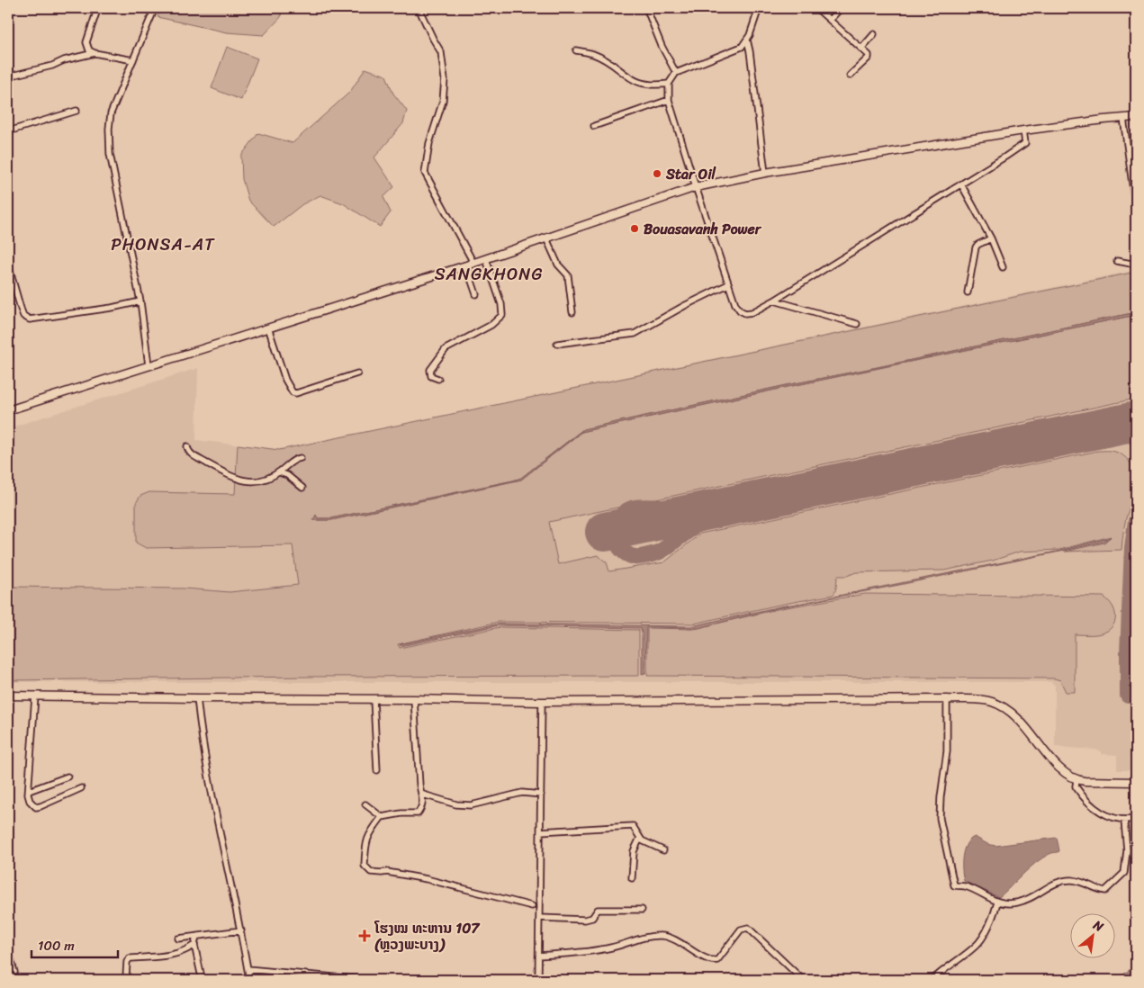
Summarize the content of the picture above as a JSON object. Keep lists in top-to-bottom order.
{
  "districts": ["PHONSA-AT", "SANGKHONG"],
  "places": {
    "other": ["Star Oil", "Bouasavanh Power"],
    "health": ["ໂຮງໝ ທະຫານ 107 (ຫຼວງພະບາງ)"]
  },
  "scale_bar": "100 m",
  "north": "top right"
}
